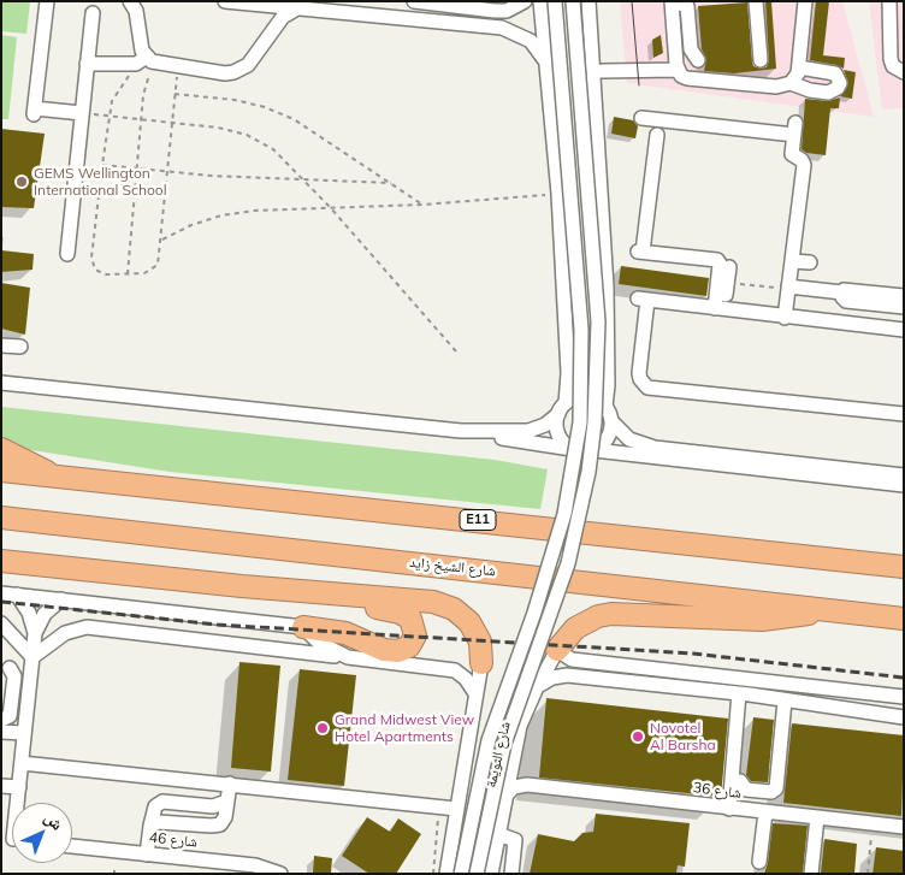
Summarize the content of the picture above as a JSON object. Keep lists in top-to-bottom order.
{
  "streets": {
    "highway": ["E11", "شارع الشيخ زايد"],
    "street": ["شارع الثويمة", "شارع 36", "شارع 46"]
  },
  "places": ["GEMS Wellington International School", "Grand Midwest View Hotel Apartments", "Novotel Al Barsha"],
  "north": "top right"
}
